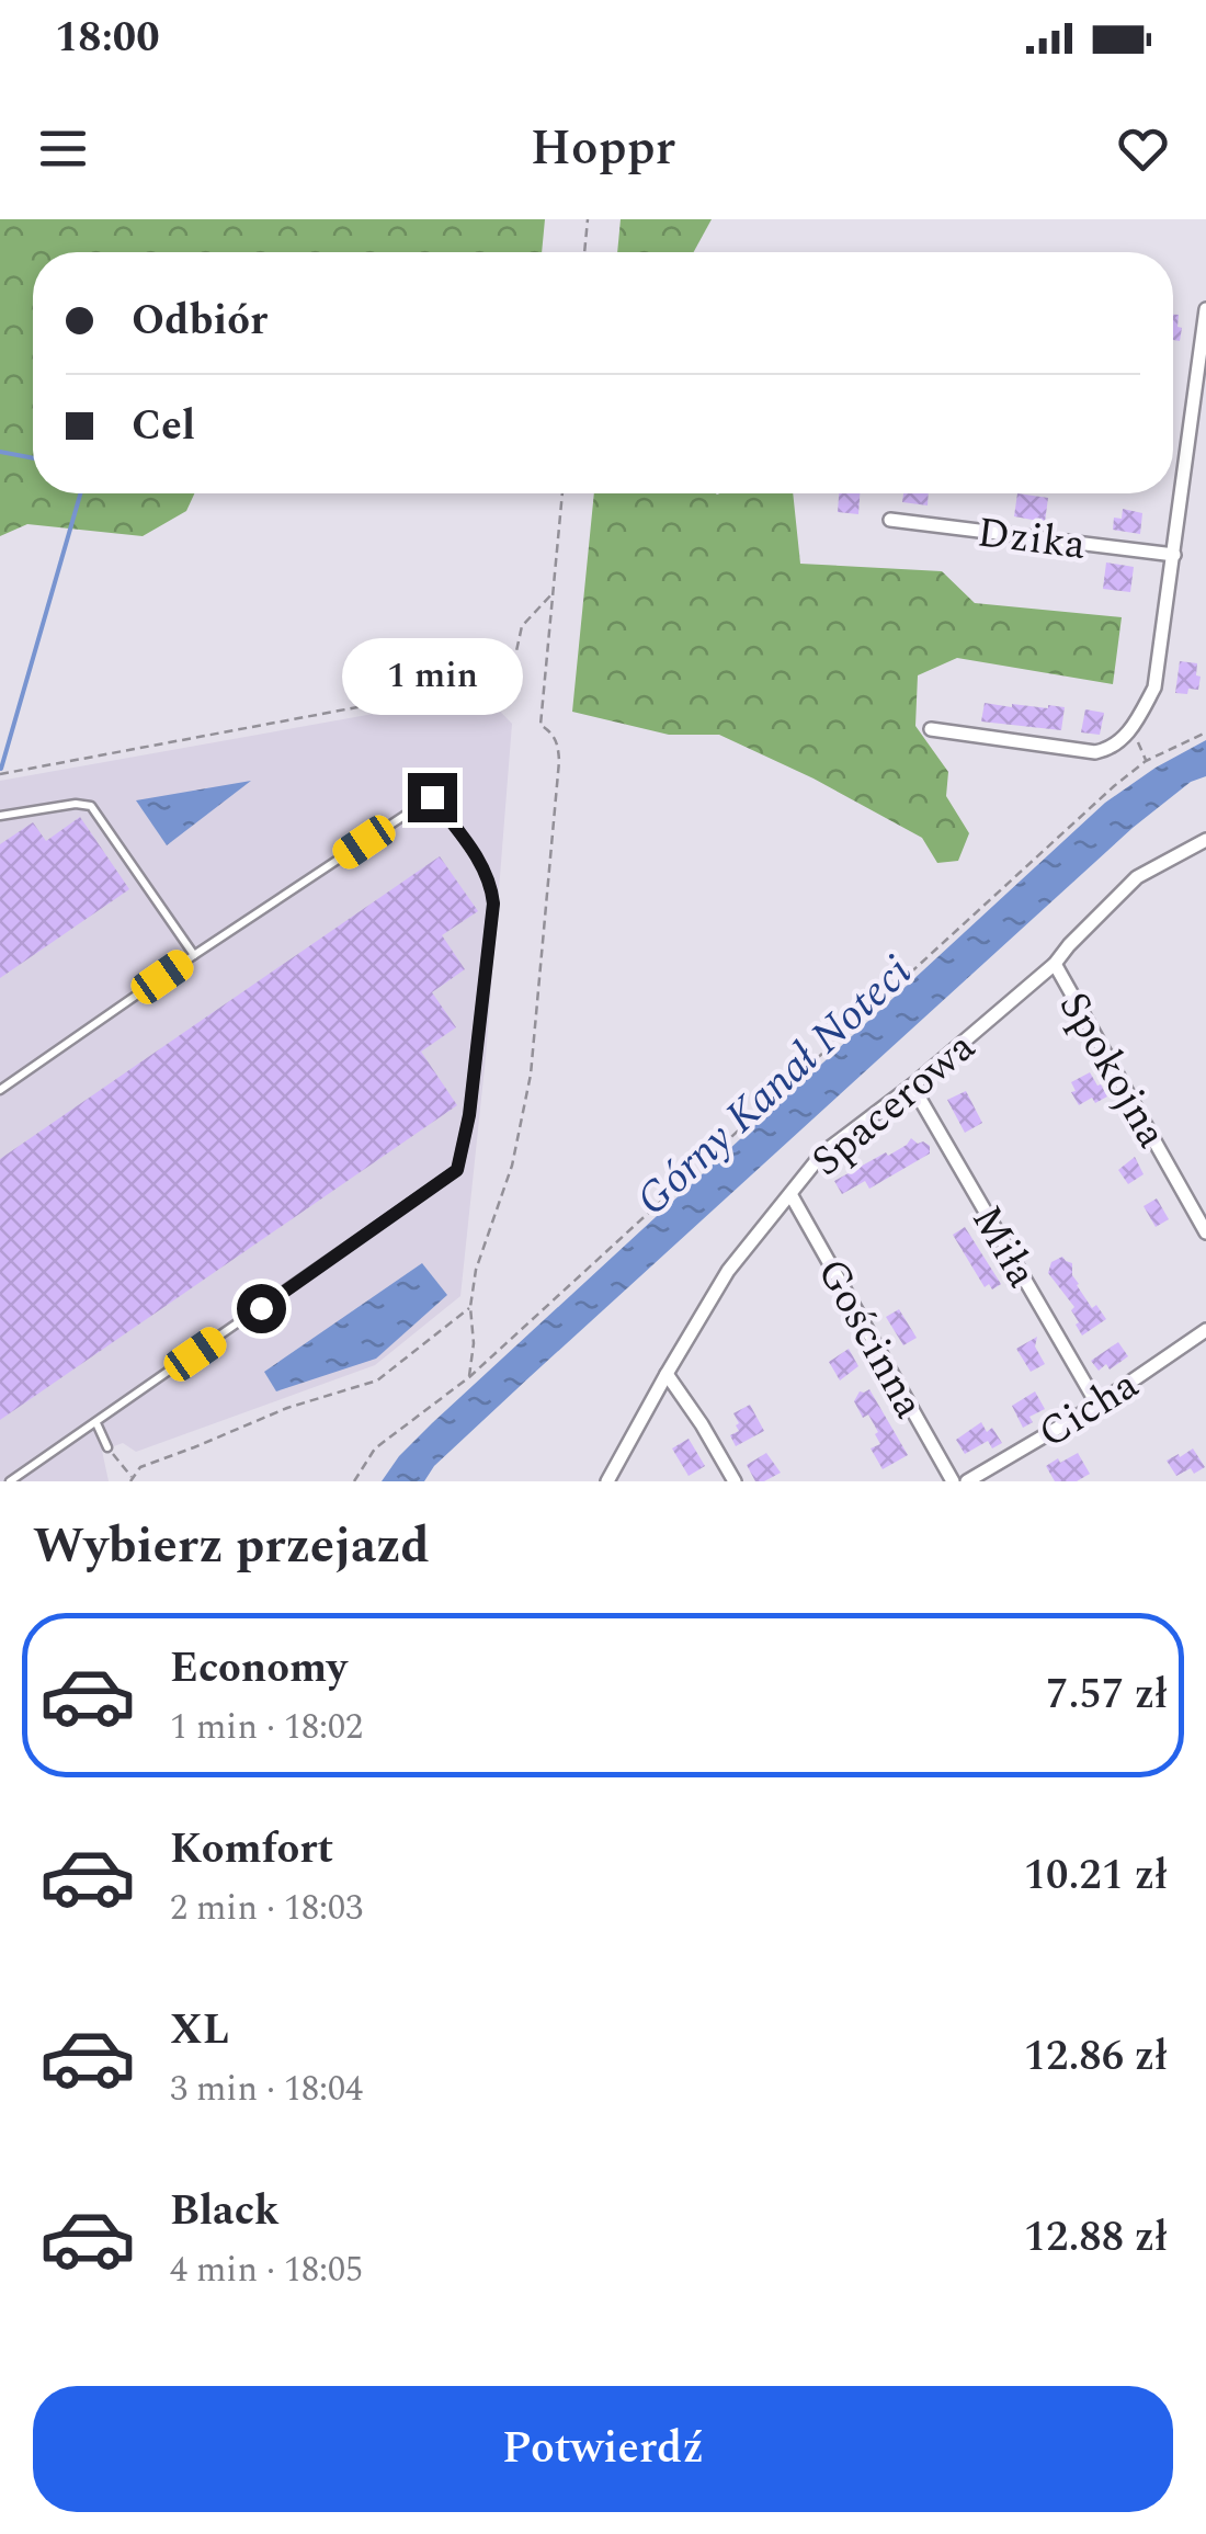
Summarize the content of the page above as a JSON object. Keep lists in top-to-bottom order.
{
  "streets": {
    "street": [
      "Dzika",
      "Spokojna",
      "Spacerowa",
      "Miła",
      "Gościnna",
      "Cicha"
    ]
  },
  "crossings": [
    ["Spokojna", "Spacerowa"],
    ["Spacerowa", "Miła"],
    ["Spacerowa", "Gościnna"],
    ["Miła", "Cicha"]
  ],
  "water": ["Górny Kanał Noteci"],
  "page": {
    "status": "18:00",
    "header": "Hoppr",
    "banner": ["Odbiór", "Cel"],
    "bubble": "1 min",
    "heading": "Wybierz przejazd",
    "list": [
      {
        "name": "Economy",
        "note": "1 min · 18:02",
        "value": "7.57 zł"
      },
      {
        "name": "Komfort",
        "note": "2 min · 18:03",
        "value": "10.21 zł"
      },
      {
        "name": "XL",
        "note": "3 min · 18:04",
        "value": "12.86 zł"
      },
      {
        "name": "Black",
        "note": "4 min · 18:05",
        "value": "12.88 zł"
      }
    ],
    "buttons": "Potwierdź"
  }
}
